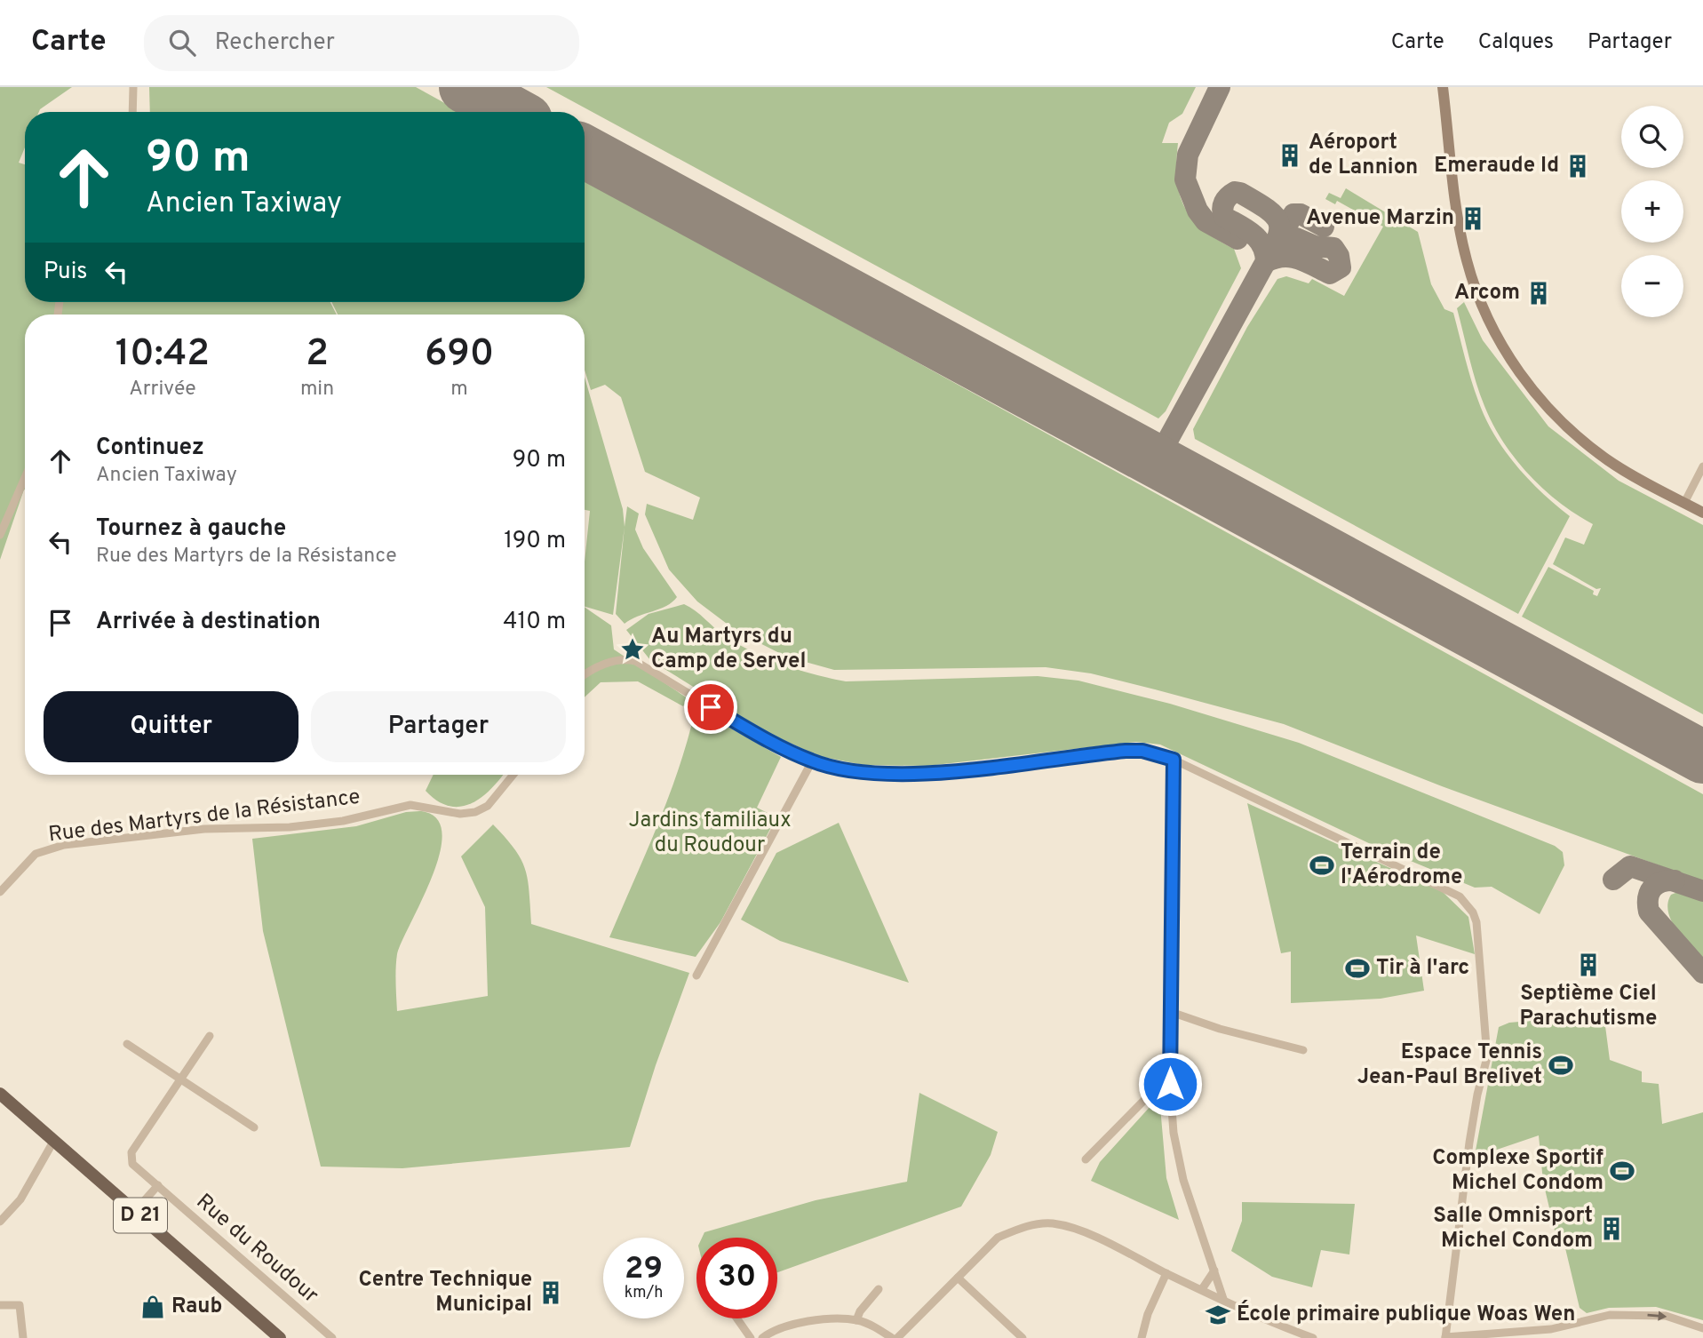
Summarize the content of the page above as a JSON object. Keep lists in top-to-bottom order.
{
  "streets": {
    "main road": ["D 21"],
    "street": ["Rue des Martyrs de la Résistance", "Rue du Roudour"]
  },
  "parks": ["Jardins familiaux du Roudour"],
  "places": {
    "building": [
      "Aéroport de Lannion",
      "Emeraude Id",
      "Avenue Marzin",
      "Arcom",
      "Septième Ciel Parachutisme",
      "Salle Omnisport Michel Condom",
      "Centre Technique Municipal"
    ],
    "place": ["Au Martyrs du Camp de Servel"],
    "sports": [
      "Terrain de l'Aérodrome",
      "Tir à l'arc",
      "Espace Tennis Jean-Paul Brelivet",
      "Complexe Sportif Michel Condom"
    ],
    "shop": ["Raub"],
    "school or university": ["École primaire publique Woas Wen"]
  },
  "page": {
    "header": "Carte",
    "search": "Rechercher",
    "nav": ["Carte", "Calques", "Partager"],
    "map_buttons": ["+", "−"],
    "turn": ["90 m", "Ancien Taxiway"],
    "then": "Puis",
    "eta": [
      "10:42",
      "Arrivée",
      "2",
      "min",
      "690",
      "m"
    ],
    "list": [
      {
        "name": "Continuez",
        "note": "Ancien Taxiway",
        "value": "90 m"
      },
      {
        "name": "Tournez à gauche",
        "note": "Rue des Martyrs de la Résistance",
        "value": "190 m"
      },
      {
        "name": "Arrivée à destination",
        "value": "410 m"
      }
    ],
    "buttons": ["Quitter", "Partager"],
    "speed": "29 km/h",
    "limit": "30"
  }
}
